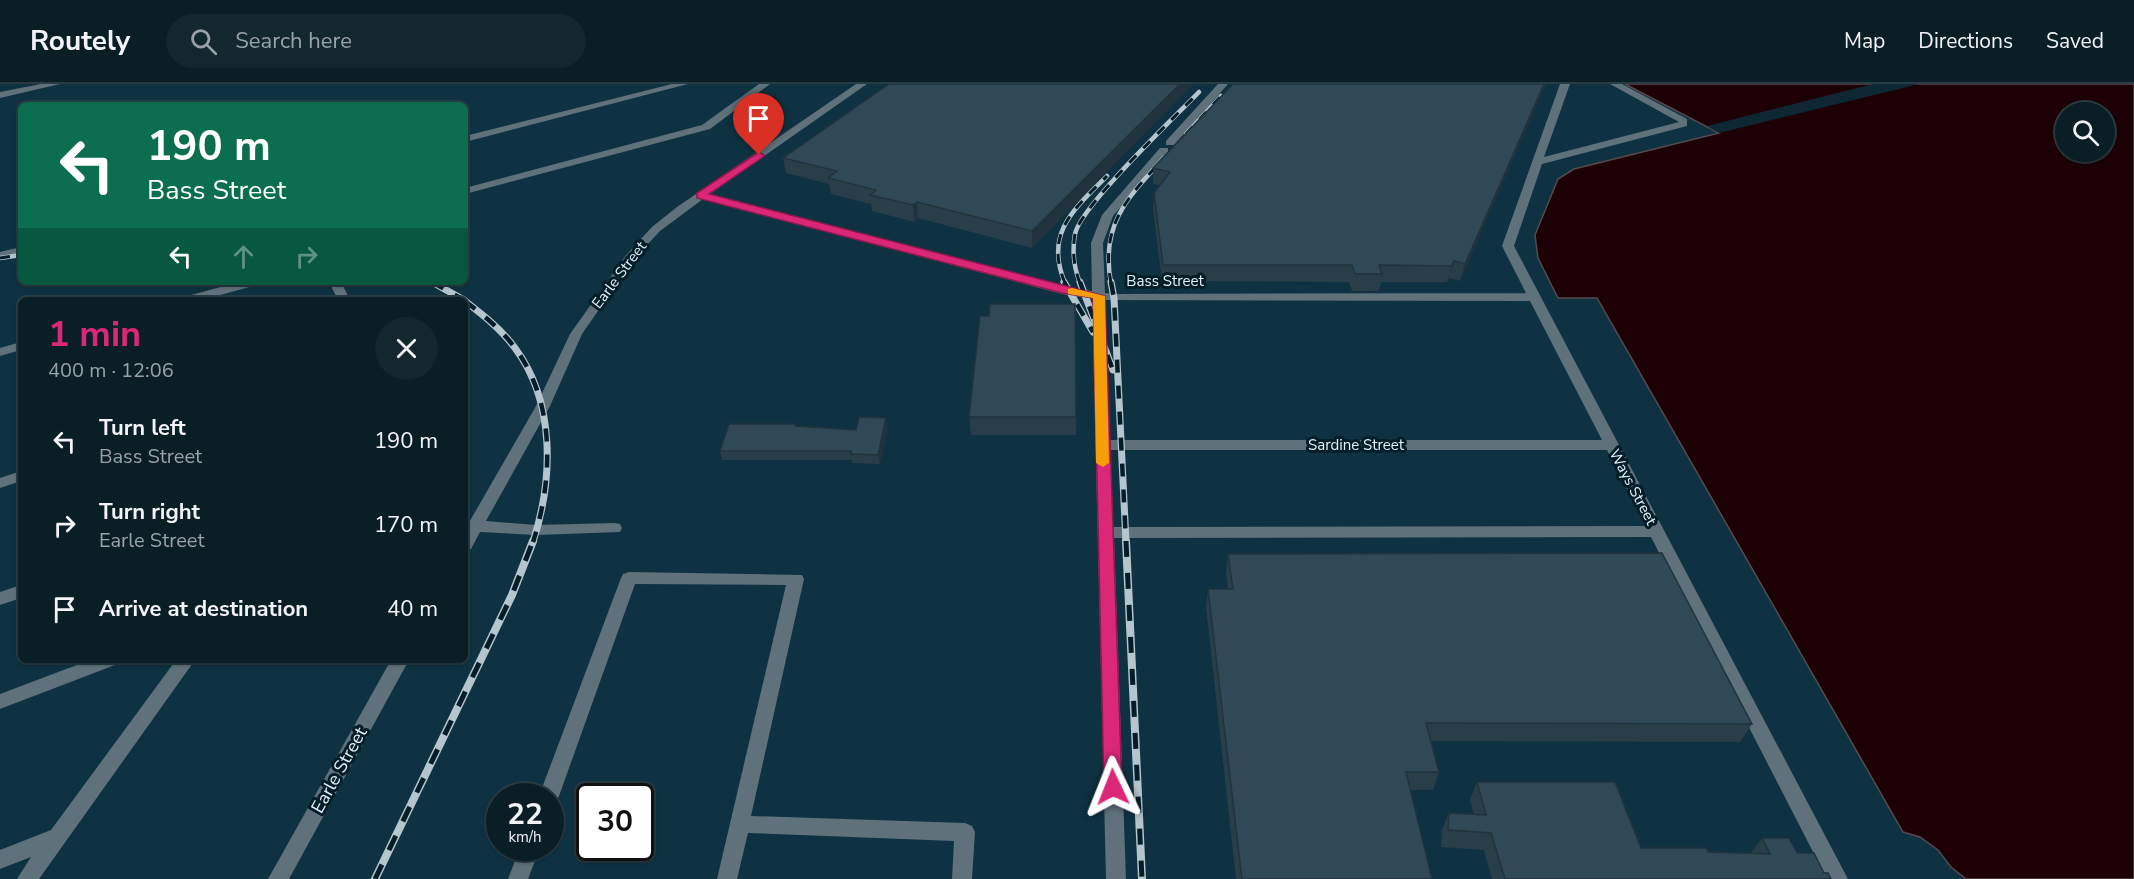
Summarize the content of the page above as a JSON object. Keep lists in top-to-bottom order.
{
  "streets": {
    "street": [
      "Earle Street",
      "Bass Street",
      "Sardine Street",
      "Ways Street"
    ]
  },
  "crossings": [
    ["Earle Street", "Bass Street"],
    ["Bass Street", "Ways Street"],
    ["Sardine Street", "Ways Street"]
  ],
  "page": {
    "header": "Routely",
    "search": "Search here",
    "nav": ["Map", "Directions", "Saved"],
    "turn": ["190 m", "Bass Street"],
    "heading": ["1 min", "400 m · 12:06"],
    "list": [
      {
        "name": "Turn left",
        "note": "Bass Street",
        "value": "190 m"
      },
      {
        "name": "Turn right",
        "note": "Earle Street",
        "value": "170 m"
      },
      {
        "name": "Arrive at destination",
        "value": "40 m"
      }
    ],
    "speed": "22 km/h",
    "limit": "30"
  }
}
